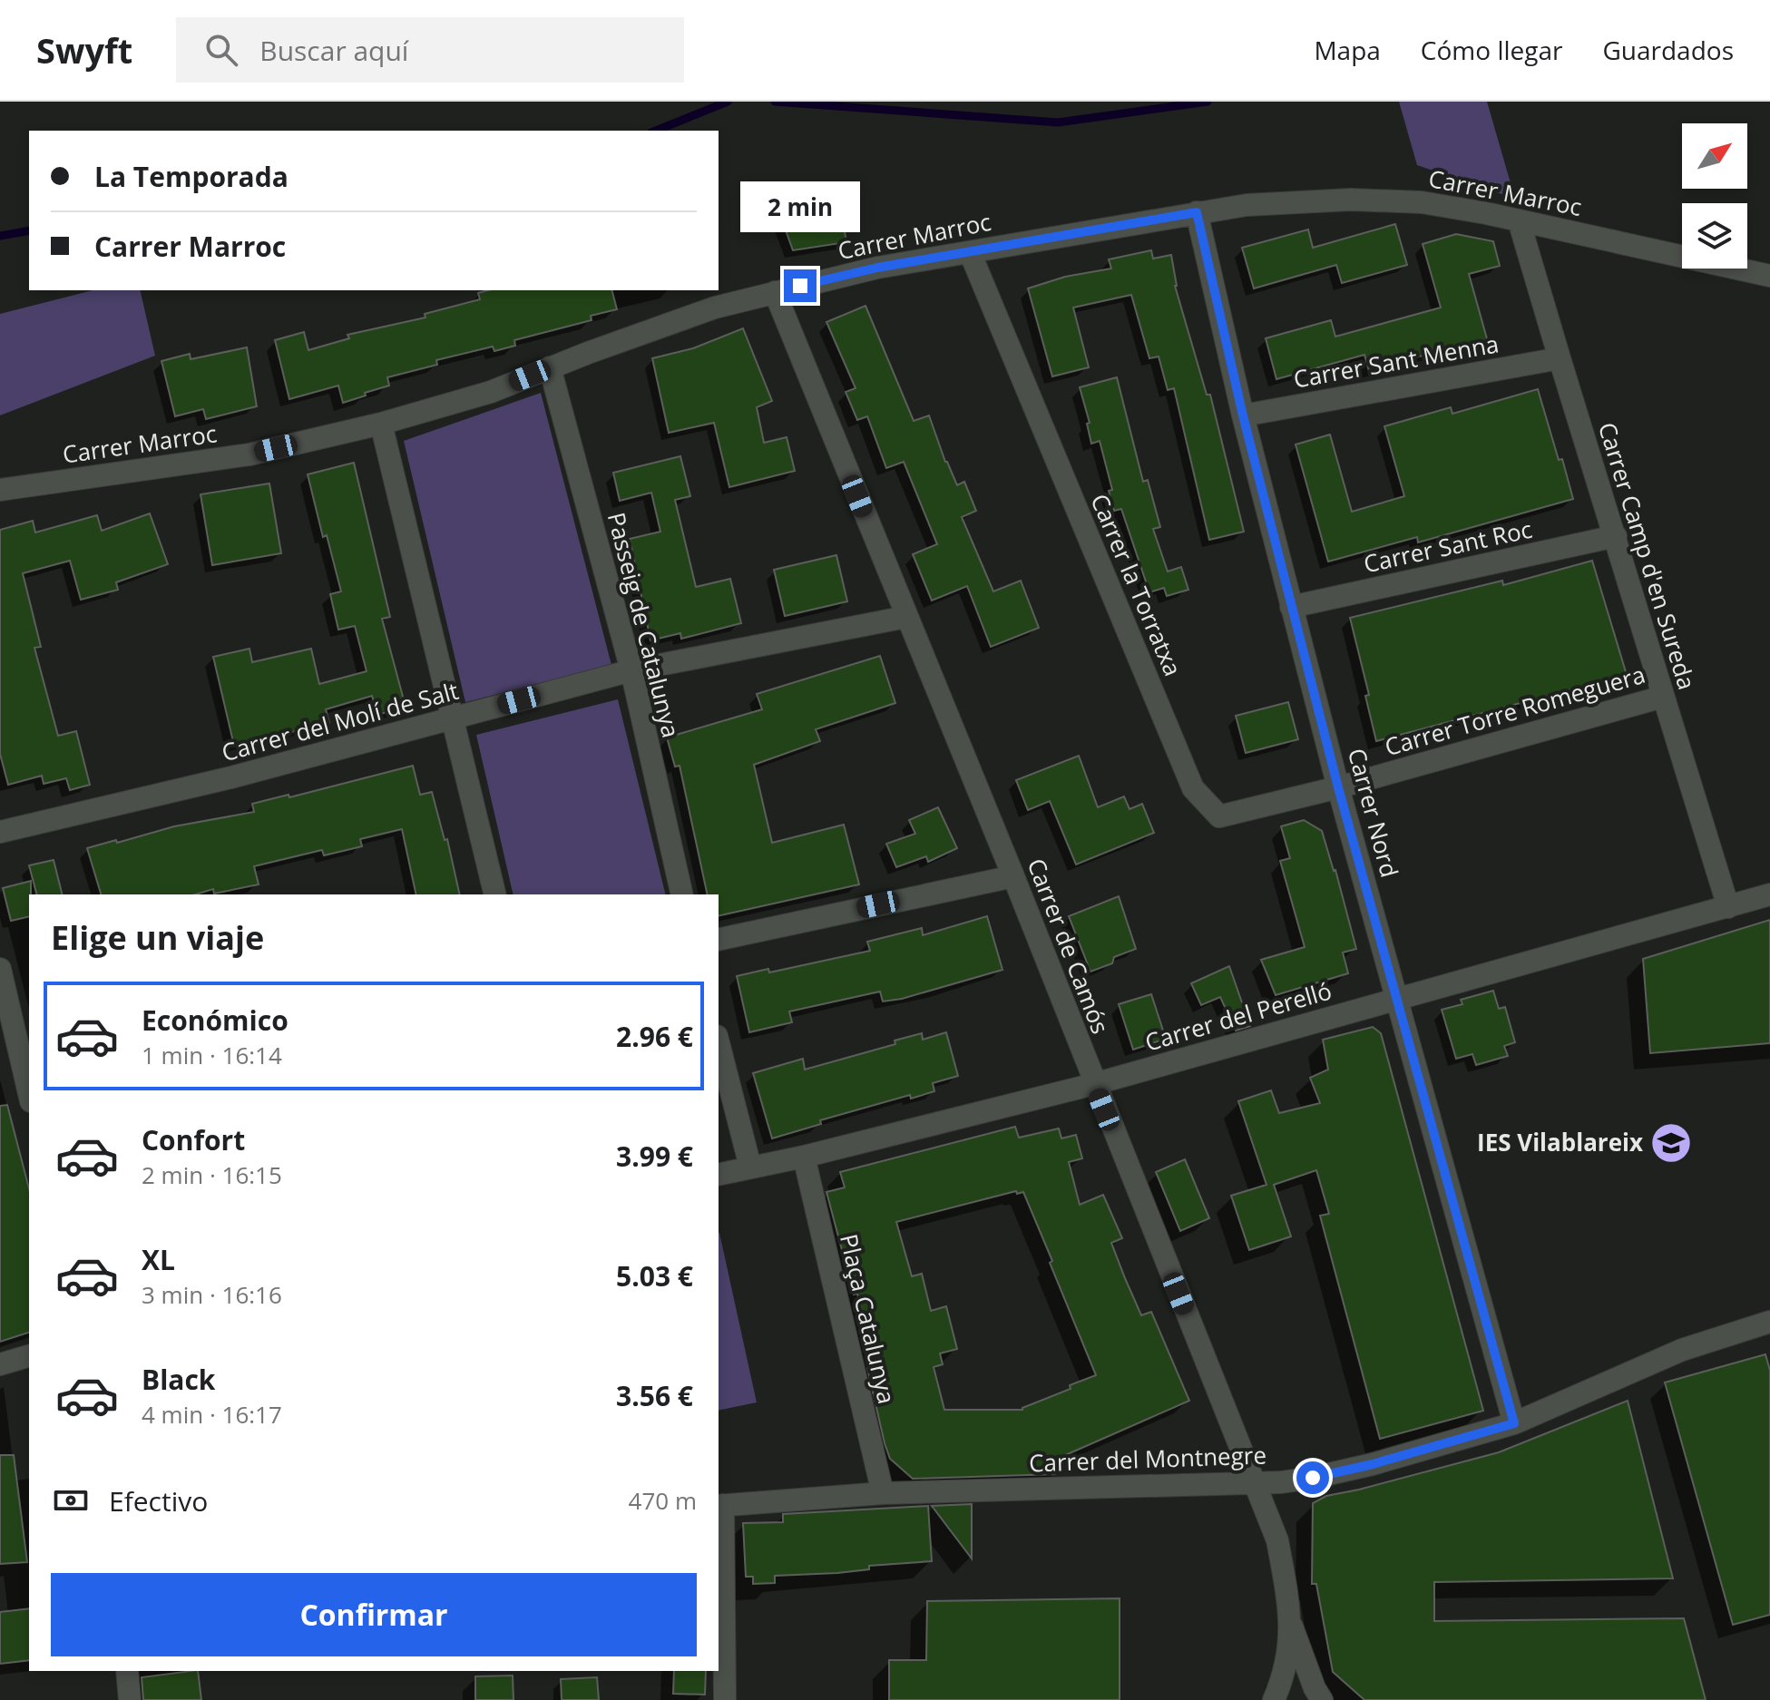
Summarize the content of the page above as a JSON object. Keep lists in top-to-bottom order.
{
  "streets": {
    "street": [
      "Carrer Marroc",
      "Carrer Sant Menna",
      "Carrer Sant Roc",
      "Carrer Camp d'en Sureda",
      "Carrer la Torratxa",
      "Passeig de Catalunya",
      "Carrer Torre Romeguera",
      "Carrer del Molí de Salt",
      "Carrer Nord",
      "Carrer de Camós",
      "Carrer del Perelló",
      "Plaça Catalunya",
      "Carrer del Montnegre"
    ]
  },
  "crossings": [
    ["Carrer Marroc", "Carrer Camp d'en Sureda"],
    ["Carrer Marroc", "Carrer la Torratxa"],
    ["Carrer Marroc", "Passeig de Catalunya"],
    ["Carrer Marroc", "Carrer Nord"],
    ["Carrer Marroc", "Carrer de Camós"],
    ["Carrer Sant Menna", "Carrer Camp d'en Sureda"],
    ["Carrer Sant Menna", "Carrer Nord"],
    ["Carrer Sant Roc", "Carrer Camp d'en Sureda"],
    ["Carrer Sant Roc", "Carrer Nord"],
    ["Carrer Camp d'en Sureda", "Carrer Torre Romeguera"],
    ["Carrer Camp d'en Sureda", "Carrer del Perelló"],
    ["Carrer la Torratxa", "Carrer Torre Romeguera"],
    ["Carrer la Torratxa", "Carrer Nord"],
    ["Passeig de Catalunya", "Carrer del Molí de Salt"],
    ["Carrer Torre Romeguera", "Carrer Nord"],
    ["Carrer del Molí de Salt", "Carrer de Camós"],
    ["Carrer Nord", "Carrer del Perelló"],
    ["Carrer Nord", "Carrer del Montnegre"],
    ["Carrer de Camós", "Carrer del Perelló"],
    ["Carrer de Camós", "Carrer del Montnegre"],
    ["Carrer del Perelló", "Plaça Catalunya"],
    ["Plaça Catalunya", "Carrer del Montnegre"]
  ],
  "places": {
    "school or university": ["IES Vilablareix"]
  },
  "north": "top right",
  "page": {
    "header": "Swyft",
    "search": "Buscar aquí",
    "nav": ["Mapa", "Cómo llegar", "Guardados"],
    "banner": ["La Temporada", "Carrer Marroc"],
    "bubble": "2 min",
    "heading": "Elige un viaje",
    "list": [
      {
        "name": "Económico",
        "note": "1 min · 16:14",
        "value": "2.96 €"
      },
      {
        "name": "Confort",
        "note": "2 min · 16:15",
        "value": "3.99 €"
      },
      {
        "name": "XL",
        "note": "3 min · 16:16",
        "value": "5.03 €"
      },
      {
        "name": "Black",
        "note": "4 min · 16:17",
        "value": "3.56 €"
      }
    ],
    "pay": ["Efectivo", "470 m"],
    "buttons": "Confirmar"
  }
}
